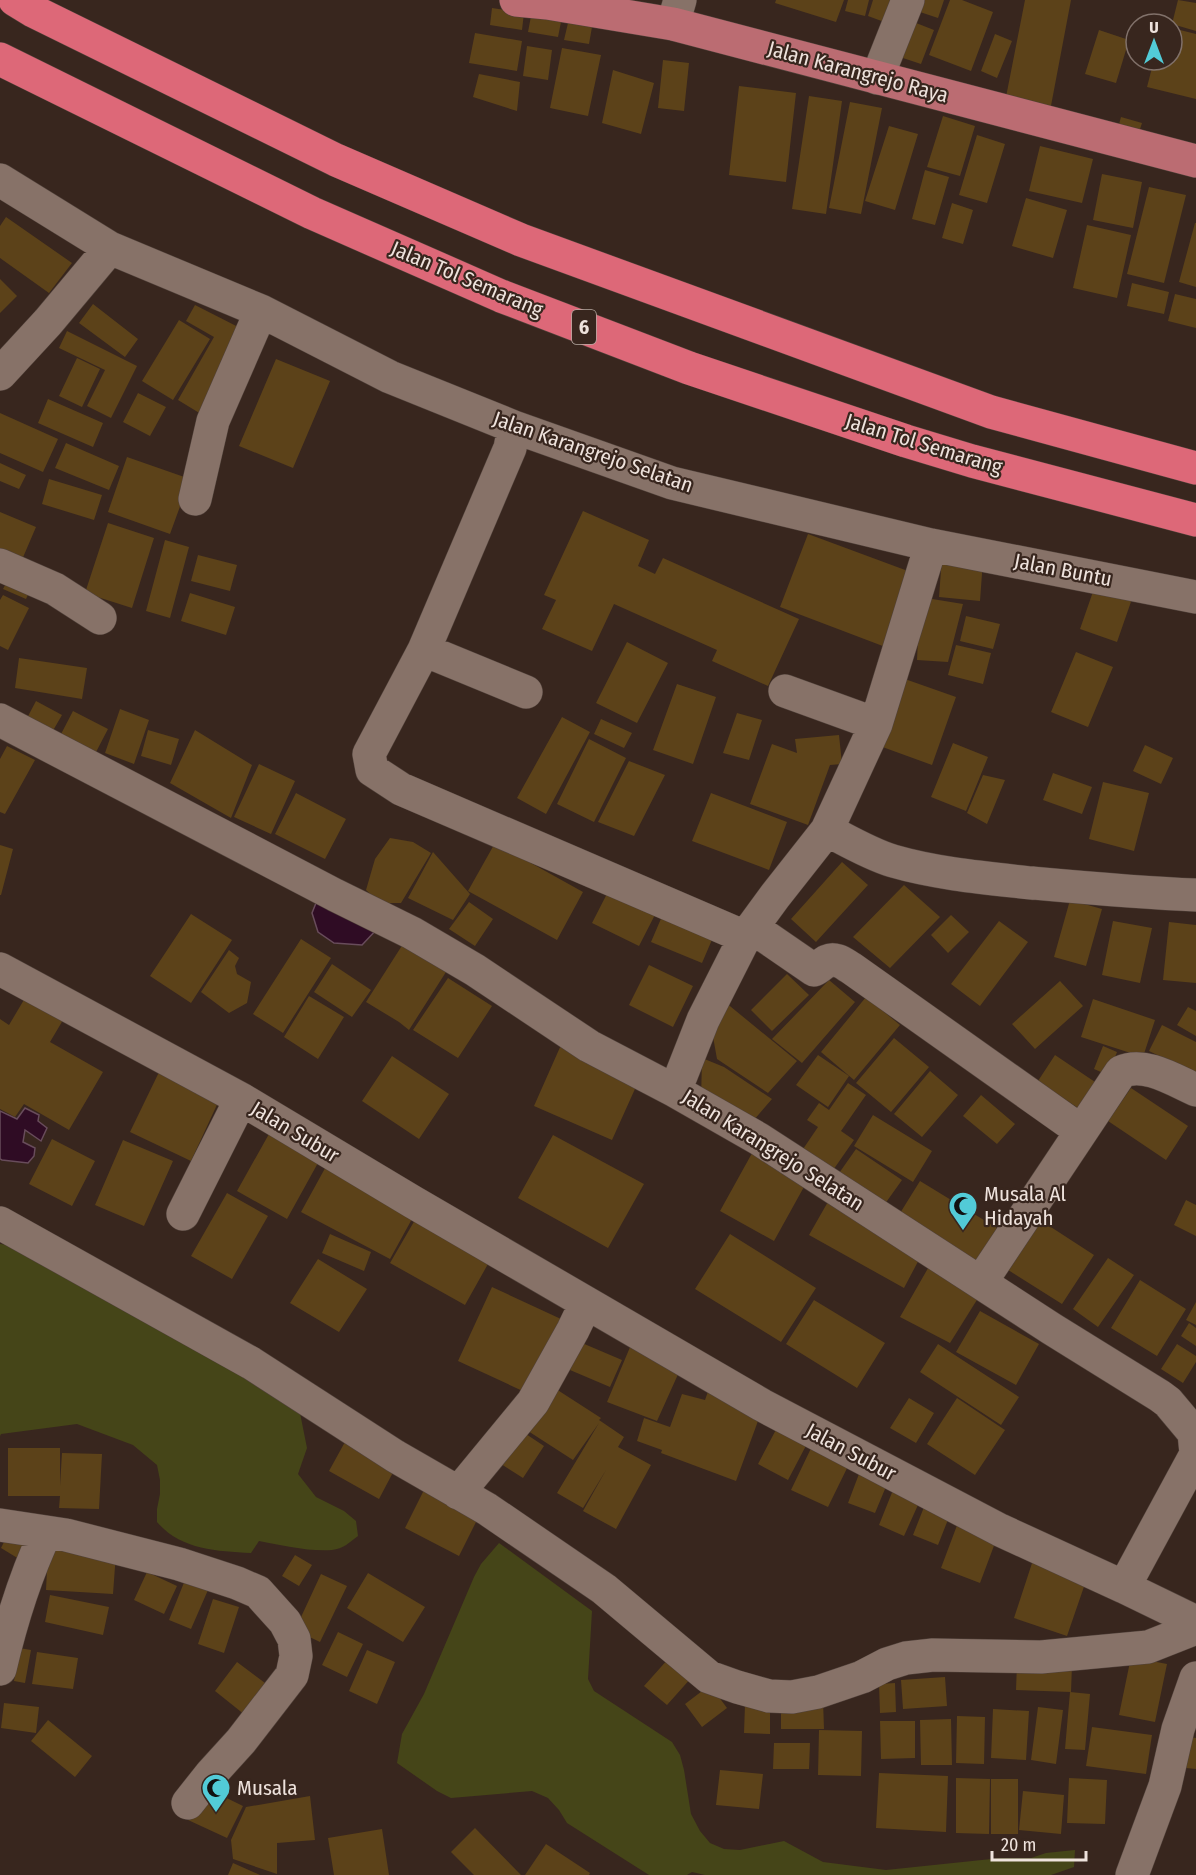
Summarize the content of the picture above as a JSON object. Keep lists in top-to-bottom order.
{
  "streets": {
    "highway": ["Jalan Tol Semarang", "6"],
    "main road": ["Jalan Karangrejo Raya"],
    "street": ["Jalan Karangrejo Selatan", "Jalan Buntu", "Jalan Subur"]
  },
  "crossings": [
    ["Jalan Karangrejo Selatan", "Jalan Buntu"],
    ["Jalan Karangrejo Selatan", "Jalan Subur"]
  ],
  "places": {
    "mosque": ["Musala Al Hidayah", "Musala"]
  },
  "scale_bar": "20 m",
  "north": "top"
}
